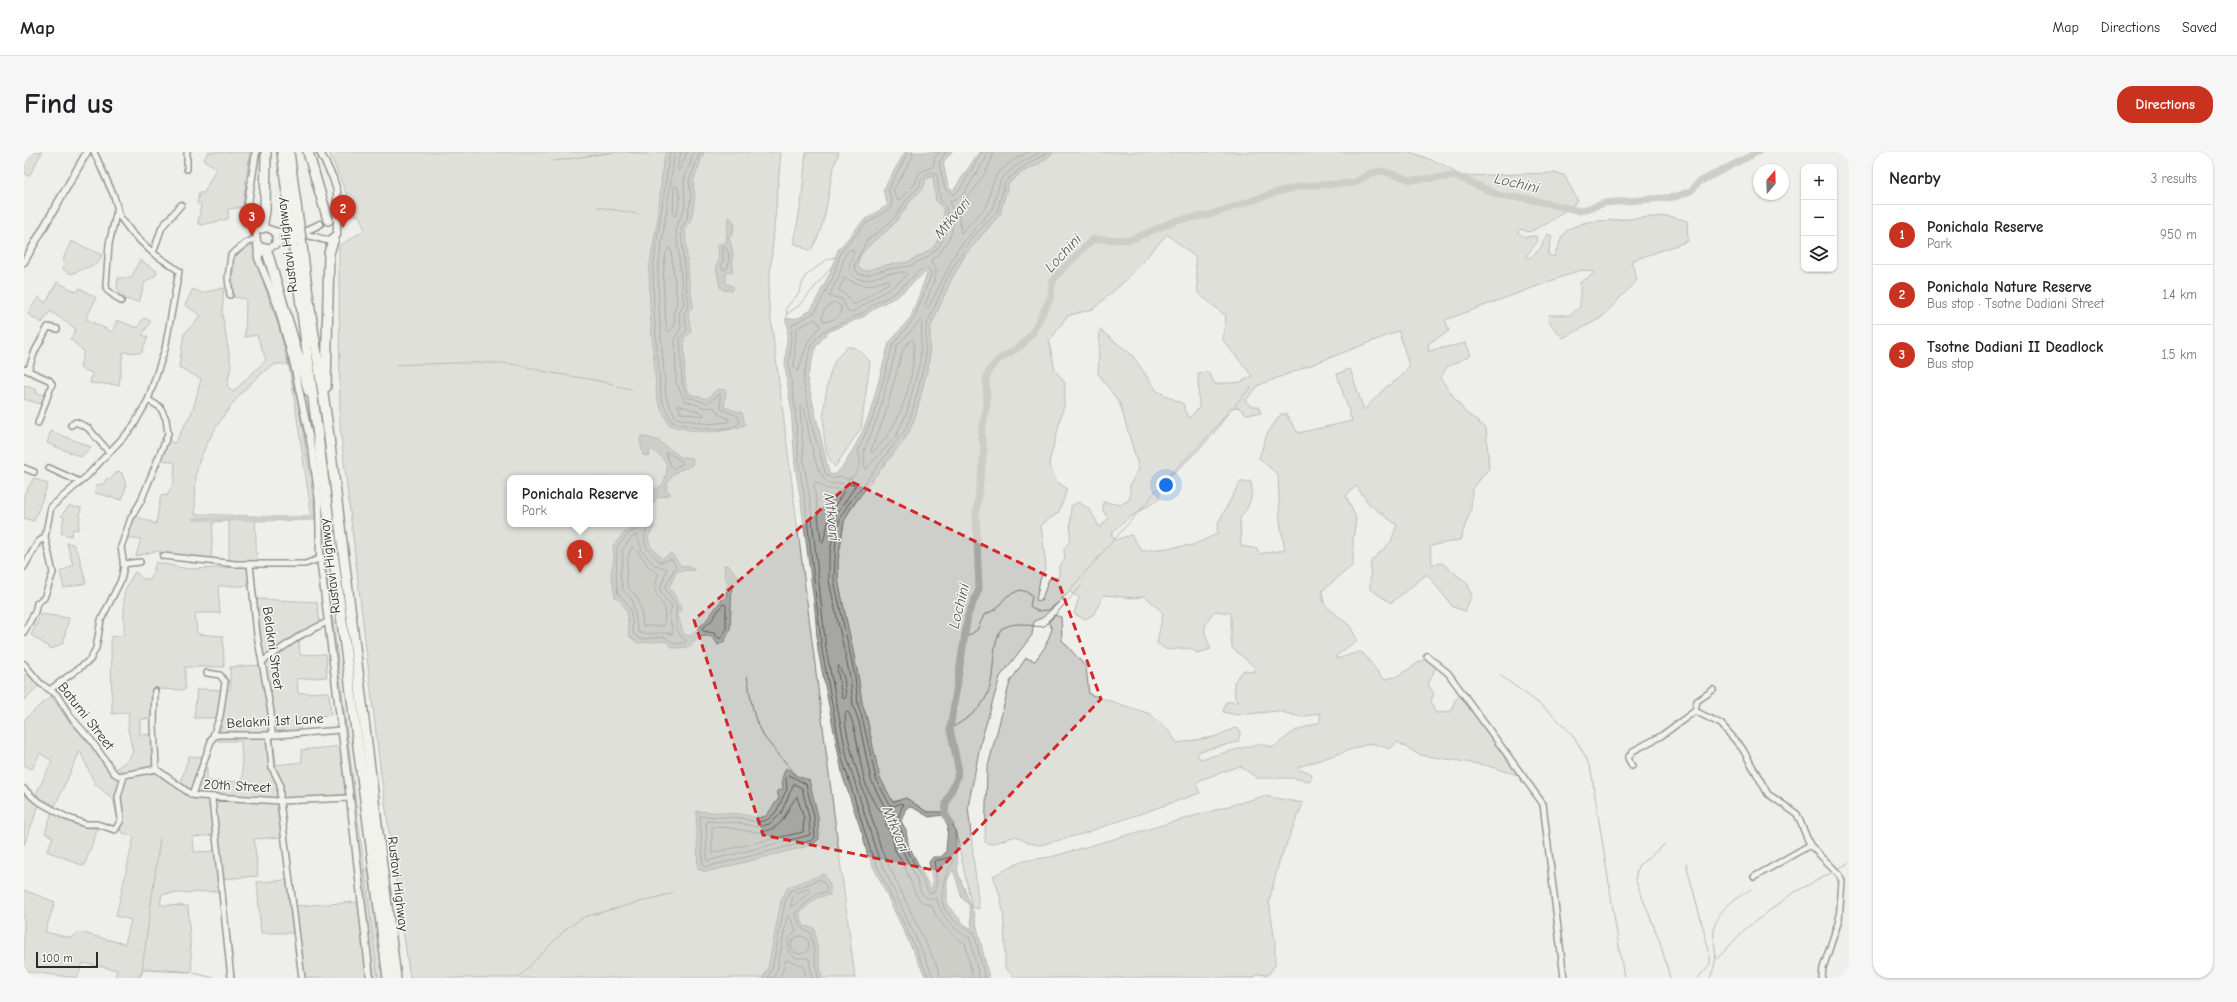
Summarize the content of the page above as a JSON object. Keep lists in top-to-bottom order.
{
  "streets": {
    "highway": ["Rustavi Highway"],
    "street": [
      "Belakni Street",
      "Batumi Street",
      "Belakni 1st Lane",
      "20th Street"
    ]
  },
  "crossings": [
    ["Belakni Street", "Belakni 1st Lane"],
    ["Belakni Street", "20th Street"]
  ],
  "water": ["Lochini", "Mtkvari"],
  "scale_bar": "100 m",
  "north": "top",
  "page": {
    "header": "Map",
    "nav": ["Map", "Directions", "Saved"],
    "buttons": "Directions",
    "title": "Find us",
    "heading": ["Nearby", "3 results"],
    "map_buttons": ["+", "−"],
    "pins": ["2", "3", "1"],
    "list": [
      {
        "mark": "1",
        "name": "Ponichala Reserve",
        "note": "Park",
        "value": "950 m"
      },
      {
        "mark": "2",
        "name": "Ponichala Nature Reserve",
        "note": "Bus stop · Tsotne Dadiani Street",
        "value": "1.4 km"
      },
      {
        "mark": "3",
        "name": "Tsotne Dadiani II Deadlock",
        "note": "Bus stop",
        "value": "1.5 km"
      }
    ],
    "popup": ["Ponichala Reserve", "Park"],
    "scale": "100 m"
  }
}
